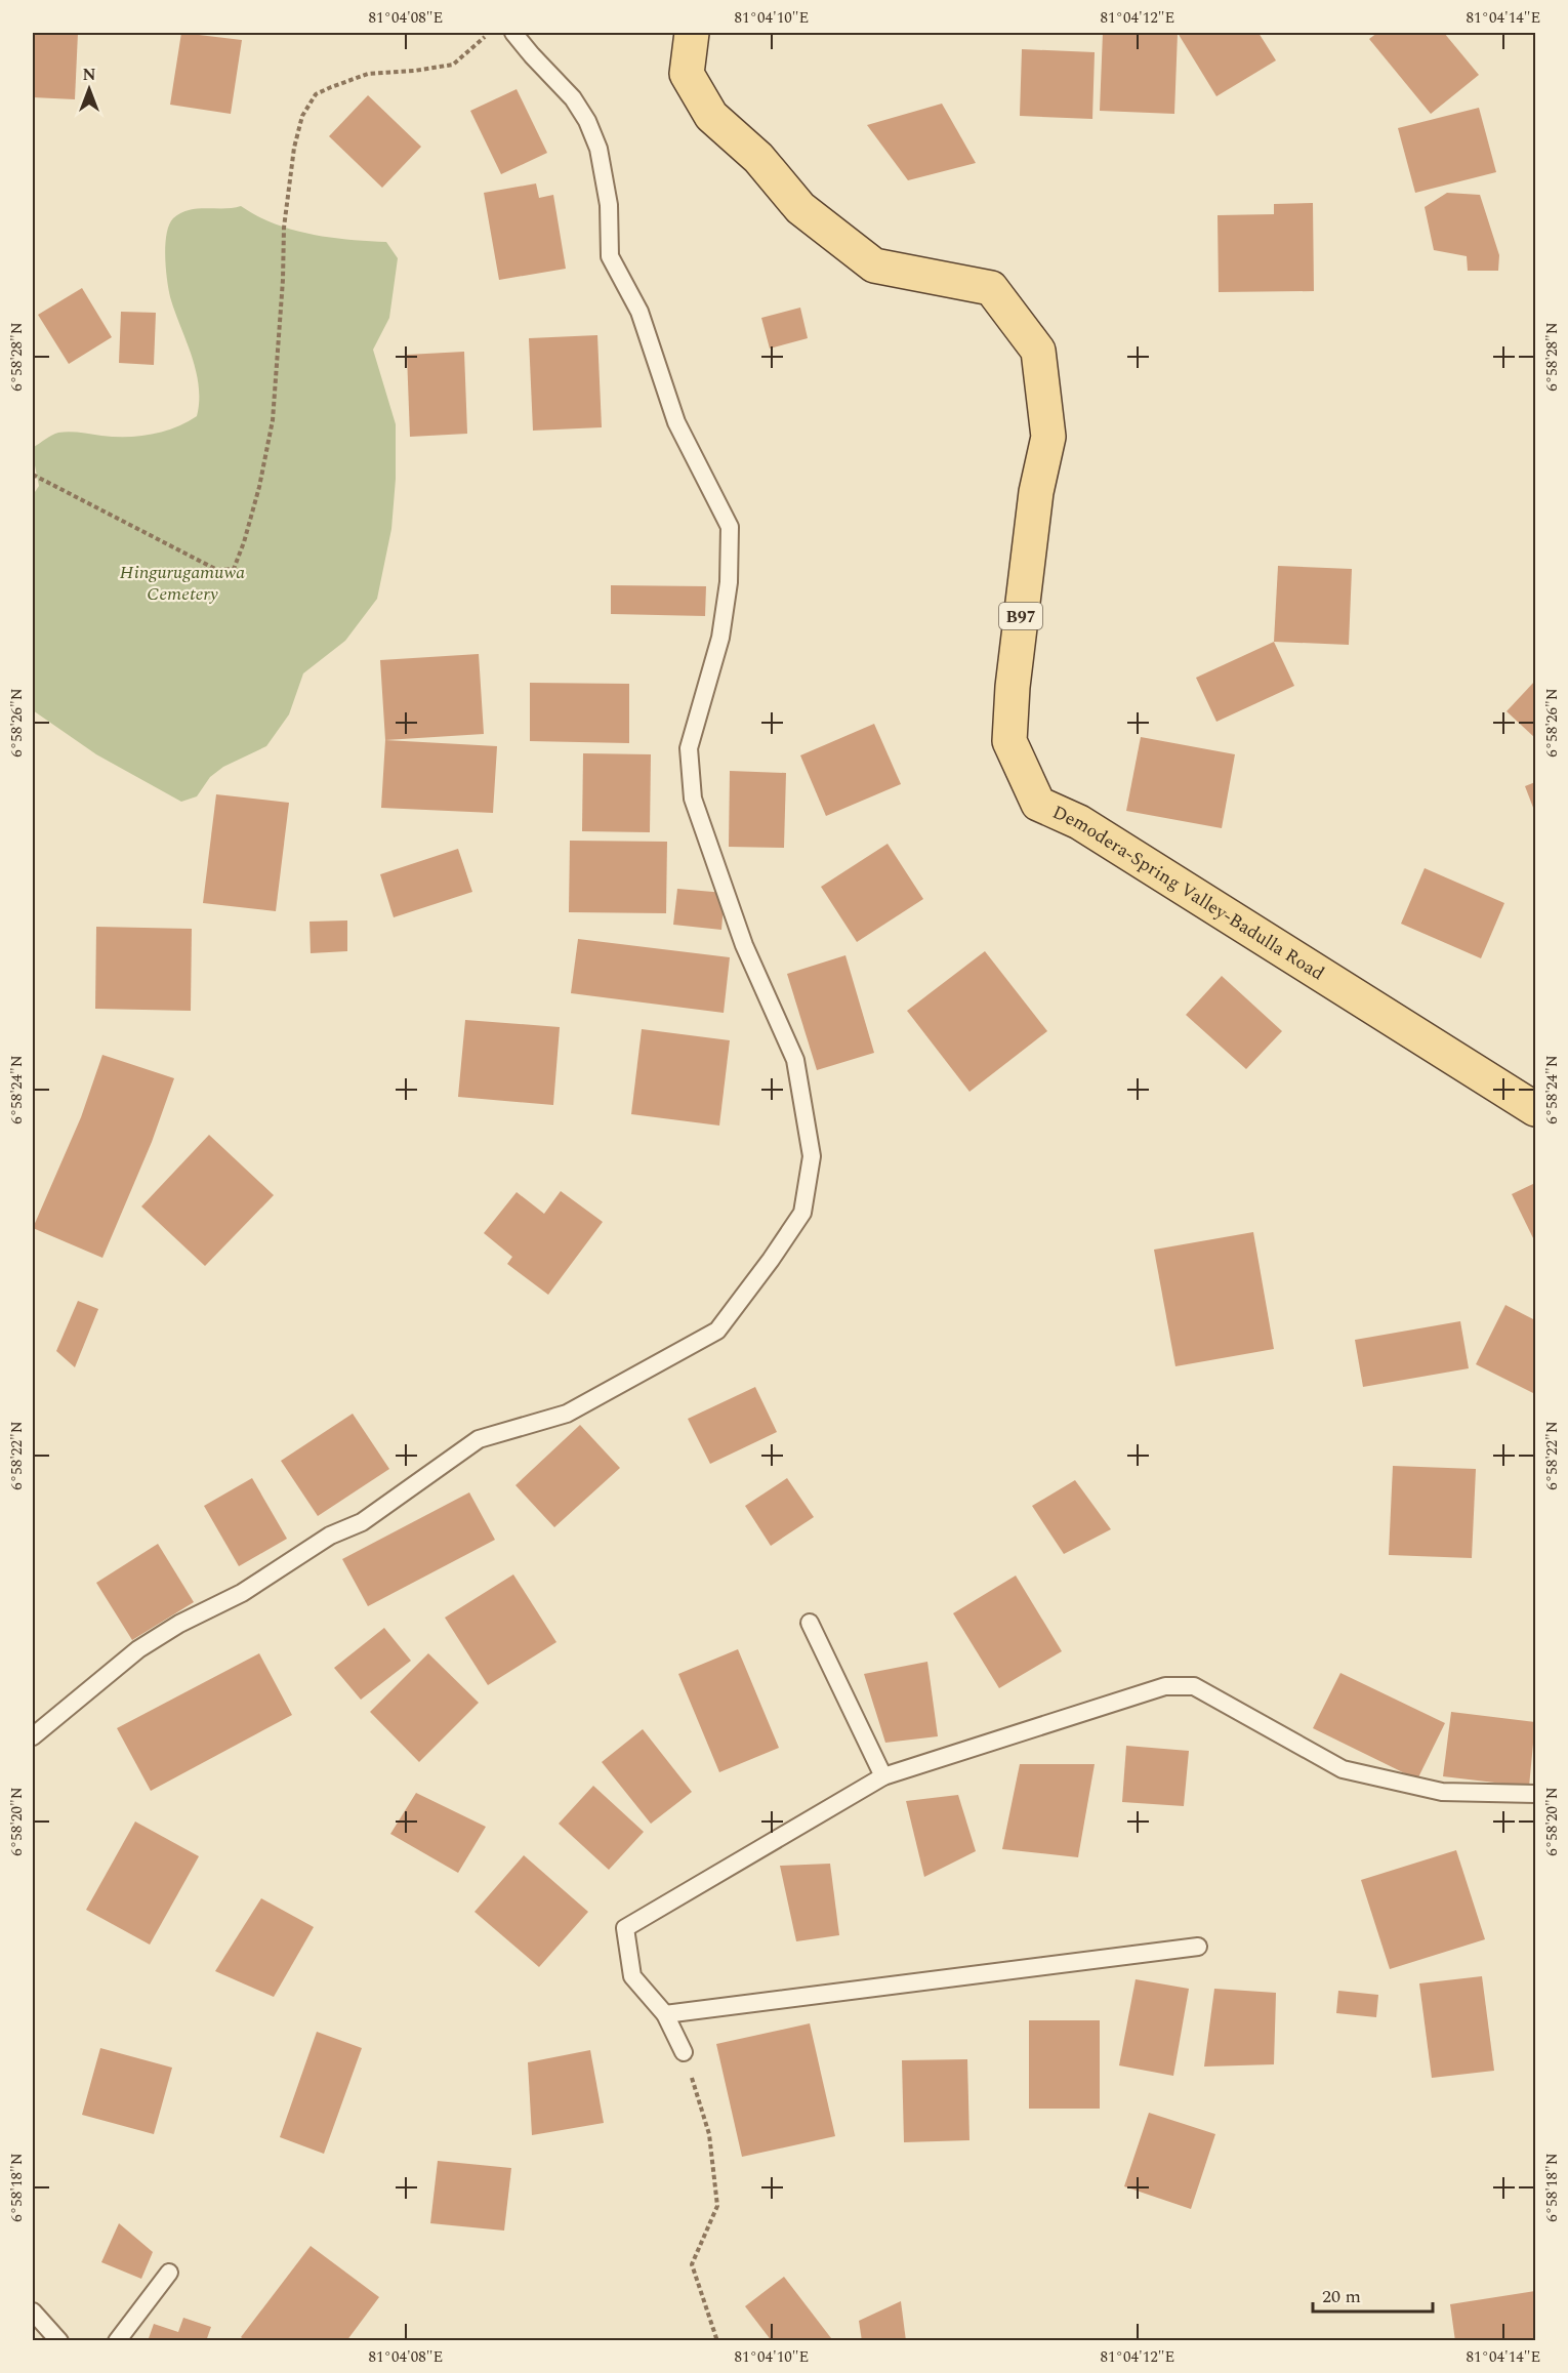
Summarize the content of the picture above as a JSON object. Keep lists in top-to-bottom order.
{
  "streets": {
    "main road": ["B97", "Demodera-Spring Valley-Badulla Road"]
  },
  "parks": ["Hingurugamuwa Cemetery"],
  "scale_bar": "20 m",
  "north": "top",
  "coordinates": [
    "81°04'08\"E",
    "81°04'10\"E",
    "81°04'12\"E",
    "81°04'14\"E",
    "6°58'28\"N",
    "6°58'26\"N",
    "6°58'24\"N",
    "6°58'22\"N",
    "6°58'20\"N",
    "6°58'18\"N"
  ]
}
